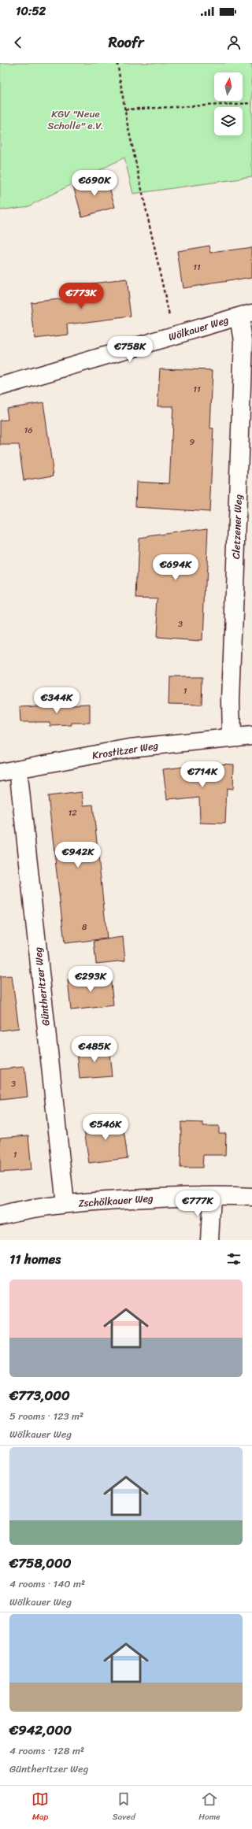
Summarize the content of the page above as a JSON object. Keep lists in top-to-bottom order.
{
  "streets": {
    "street": [
      "Wölkauer Weg",
      "Cletzener Weg",
      "Krostitzer Weg",
      "Güntheritzer Weg",
      "Zschölkauer Weg"
    ]
  },
  "crossings": [
    ["Wölkauer Weg", "Cletzener Weg"],
    ["Cletzener Weg", "Krostitzer Weg"],
    ["Krostitzer Weg", "Güntheritzer Weg"],
    ["Güntheritzer Weg", "Zschölkauer Weg"]
  ],
  "parks": ["KGV \"Neue Scholle\" e.V."],
  "house_numbers": [
    "11",
    "11",
    "16",
    "9",
    "3",
    "1",
    "12",
    "8",
    "3",
    "1"
  ],
  "north": "top",
  "page": {
    "status": "10:52",
    "header": "Roofr",
    "price": [
      "€690K",
      "€773K",
      "€758K",
      "€694K",
      "€344K",
      "€714K",
      "€942K",
      "€293K",
      "€485K",
      "€546K",
      "€777K"
    ],
    "heading": "11 homes",
    "list": [
      {
        "name": "€773,000",
        "note": "5 rooms · 123 m² · Wölkauer Weg"
      },
      {
        "name": "€758,000",
        "note": "4 rooms · 140 m² · Wölkauer Weg"
      },
      {
        "name": "€942,000",
        "note": "4 rooms · 128 m² · Güntheritzer Weg"
      }
    ],
    "tabs": ["Map", "Saved", "Home"]
  }
}
